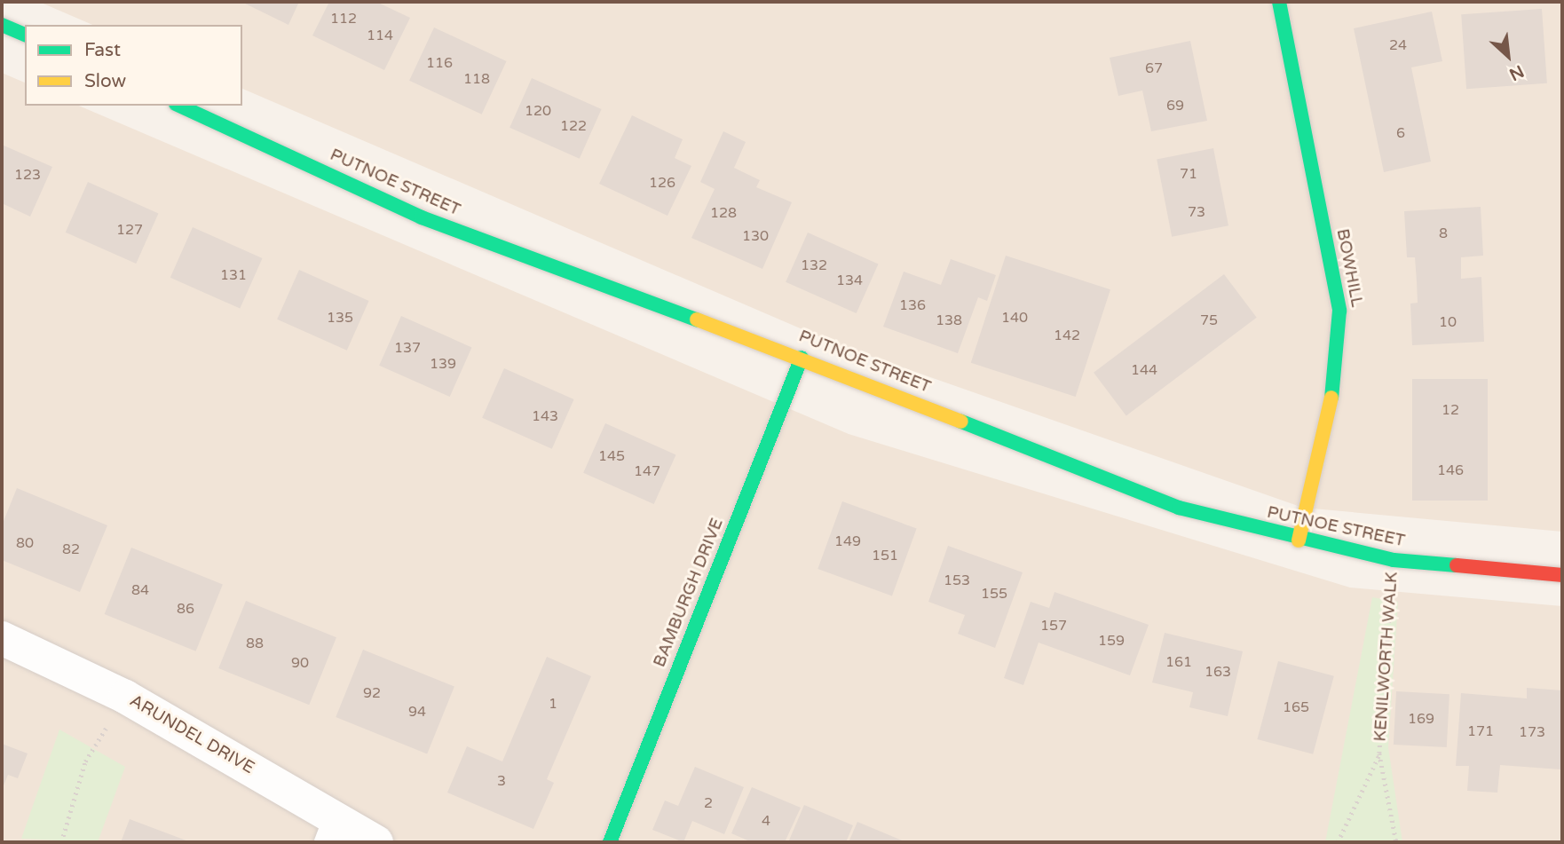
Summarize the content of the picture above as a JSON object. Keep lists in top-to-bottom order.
{
  "streets": {
    "street": [
      "PUTNOE STREET",
      "BOWHILL",
      "BAMBURGH DRIVE",
      "ARUNDEL DRIVE"
    ],
    "path": ["KENILWORTH WALK"]
  },
  "crossings": [
    ["PUTNOE STREET", "BOWHILL"],
    ["PUTNOE STREET", "BAMBURGH DRIVE"],
    ["PUTNOE STREET", "KENILWORTH WALK"]
  ],
  "house_numbers": [
    "112",
    "114",
    "24",
    "116",
    "67",
    "118",
    "69",
    "120",
    "122",
    "6",
    "71",
    "123",
    "126",
    "73",
    "128",
    "127",
    "8",
    "130",
    "132",
    "131",
    "134",
    "136",
    "135",
    "140",
    "138",
    "75",
    "10",
    "142",
    "137",
    "139",
    "144",
    "12",
    "143",
    "145",
    "146",
    "147",
    "149",
    "80",
    "82",
    "151",
    "153",
    "84",
    "155",
    "86",
    "157",
    "159",
    "88",
    "161",
    "90",
    "163",
    "92",
    "1",
    "165",
    "94",
    "169",
    "171",
    "173",
    "3",
    "2",
    "4"
  ],
  "legend": ["Fast", "Slow"],
  "north": "bottom right"
}
